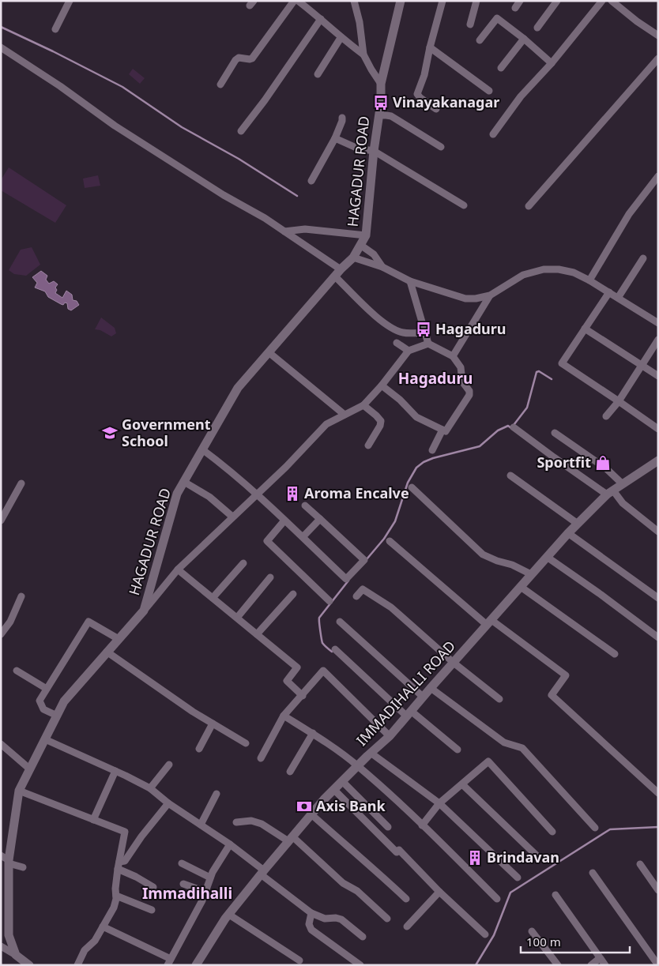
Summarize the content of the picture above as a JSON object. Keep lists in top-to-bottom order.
{
  "streets": {
    "street": ["HAGADUR ROAD", "IMMADIHALLI ROAD"]
  },
  "districts": ["Hagaduru", "Immadihalli"],
  "places": {
    "bus stop": ["Vinayakanagar", "Hagaduru"],
    "school or university": ["Government School"],
    "shop": ["Sportfit"],
    "building": ["Aroma Encalve", "Brindavan"],
    "bank": ["Axis Bank"]
  },
  "scale_bar": "100 m"
}
